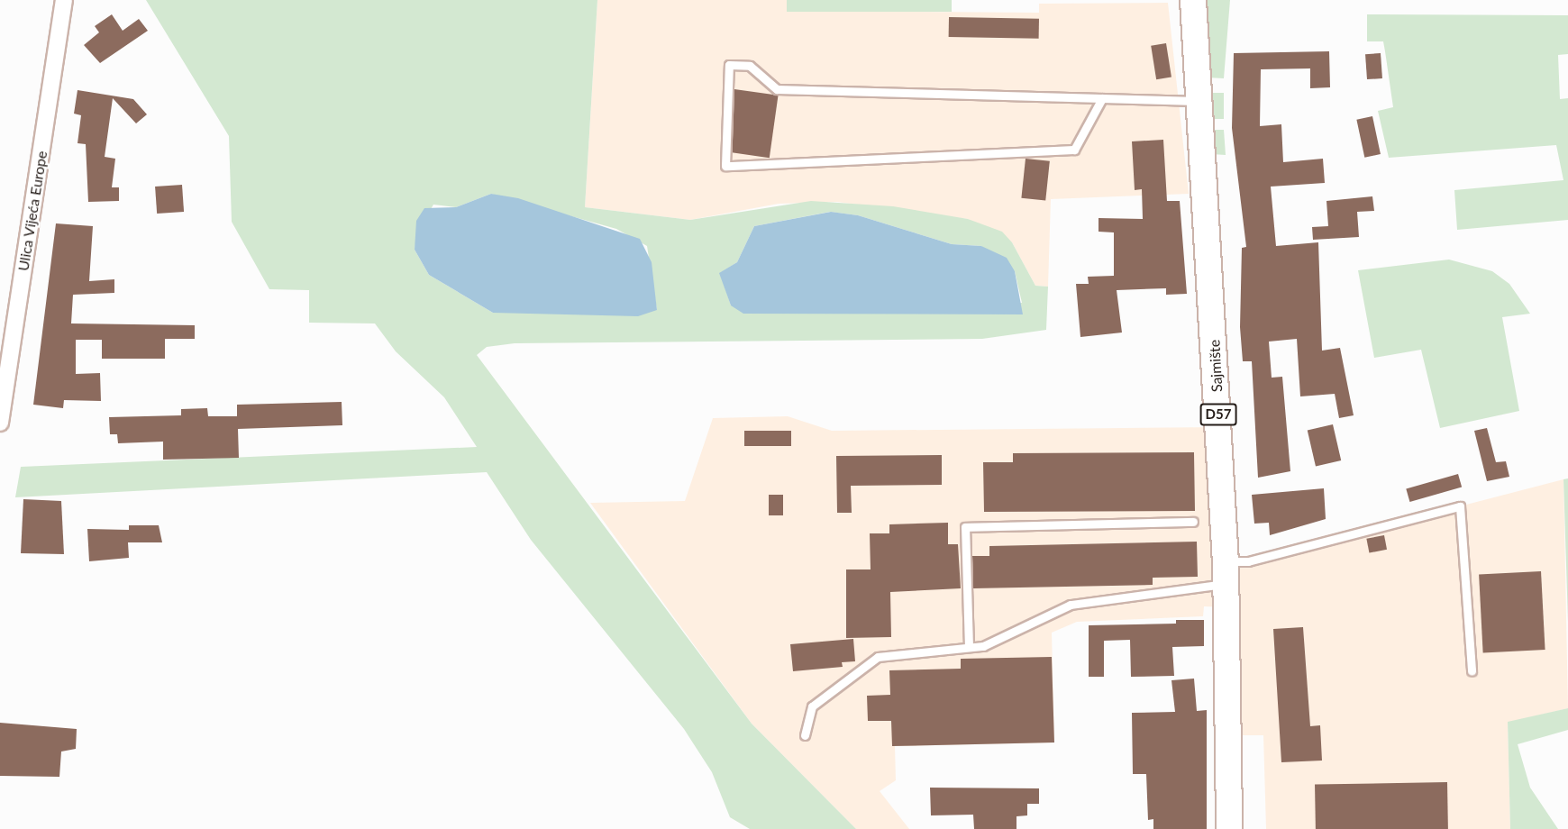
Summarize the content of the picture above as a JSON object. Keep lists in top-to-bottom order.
{
  "streets": {
    "main road": ["Sajmište", "D57"],
    "street": ["Ulica Vijeća Europe"]
  }
}
